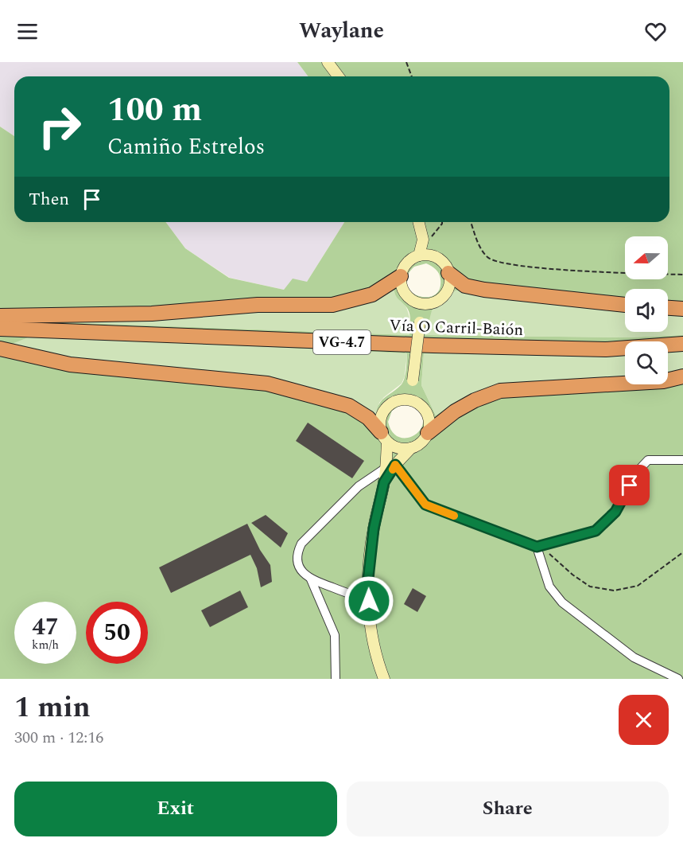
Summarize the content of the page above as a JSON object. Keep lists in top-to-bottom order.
{
  "streets": {
    "highway": ["Vía O Carril-Baión", "VG-4.7"]
  },
  "north": "left",
  "page": {
    "header": "Waylane",
    "turn": ["100 m", "Camiño Estrelos"],
    "then": "Then",
    "speed": "47 km/h",
    "limit": "50",
    "heading": ["1 min", "300 m · 12:16"],
    "buttons": ["Exit", "Share"]
  }
}
